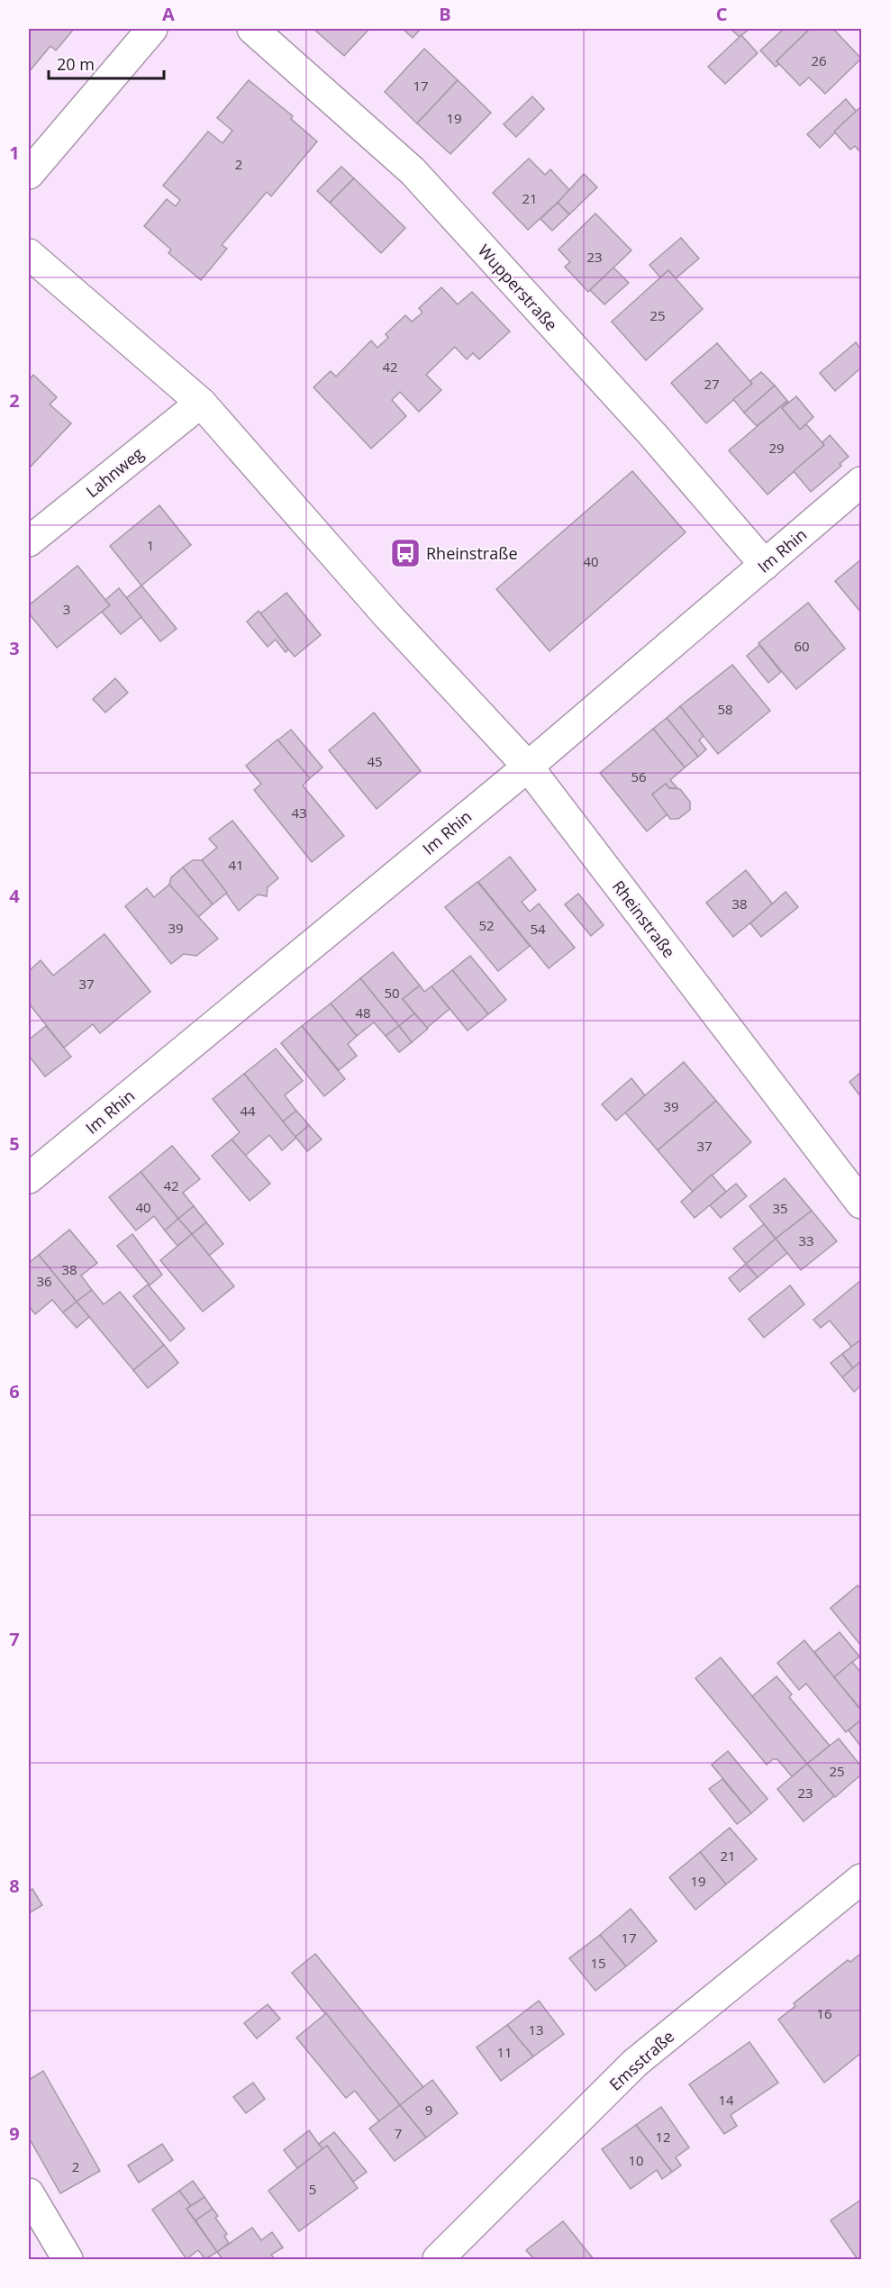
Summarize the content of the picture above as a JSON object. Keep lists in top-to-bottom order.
{
  "streets": {
    "street": [
      "Wupperstraße",
      "Lahnweg",
      "Im Rhin",
      "Rheinstraße",
      "Emsstraße"
    ]
  },
  "crossings": [
    ["Wupperstraße", "Im Rhin"],
    ["Lahnweg", "Rheinstraße"],
    ["Im Rhin", "Rheinstraße"]
  ],
  "places": {
    "bus stop": ["Rheinstraße"]
  },
  "house_numbers": [
    "26",
    "17",
    "19",
    "2",
    "21",
    "23",
    "25",
    "42",
    "27",
    "29",
    "1",
    "40",
    "3",
    "60",
    "58",
    "45",
    "56",
    "43",
    "41",
    "38",
    "52",
    "39",
    "54",
    "37",
    "50",
    "48",
    "39",
    "44",
    "37",
    "42",
    "40",
    "35",
    "33",
    "38",
    "36",
    "25",
    "23",
    "21",
    "19",
    "17",
    "15",
    "16",
    "13",
    "11",
    "14",
    "9",
    "7",
    "12",
    "10",
    "2",
    "5"
  ],
  "scale_bar": "20 m",
  "grid": {
    "columns": ["A", "B", "C"],
    "rows": [
      "1",
      "2",
      "3",
      "4",
      "5",
      "6",
      "7",
      "8",
      "9"
    ]
  }
}
